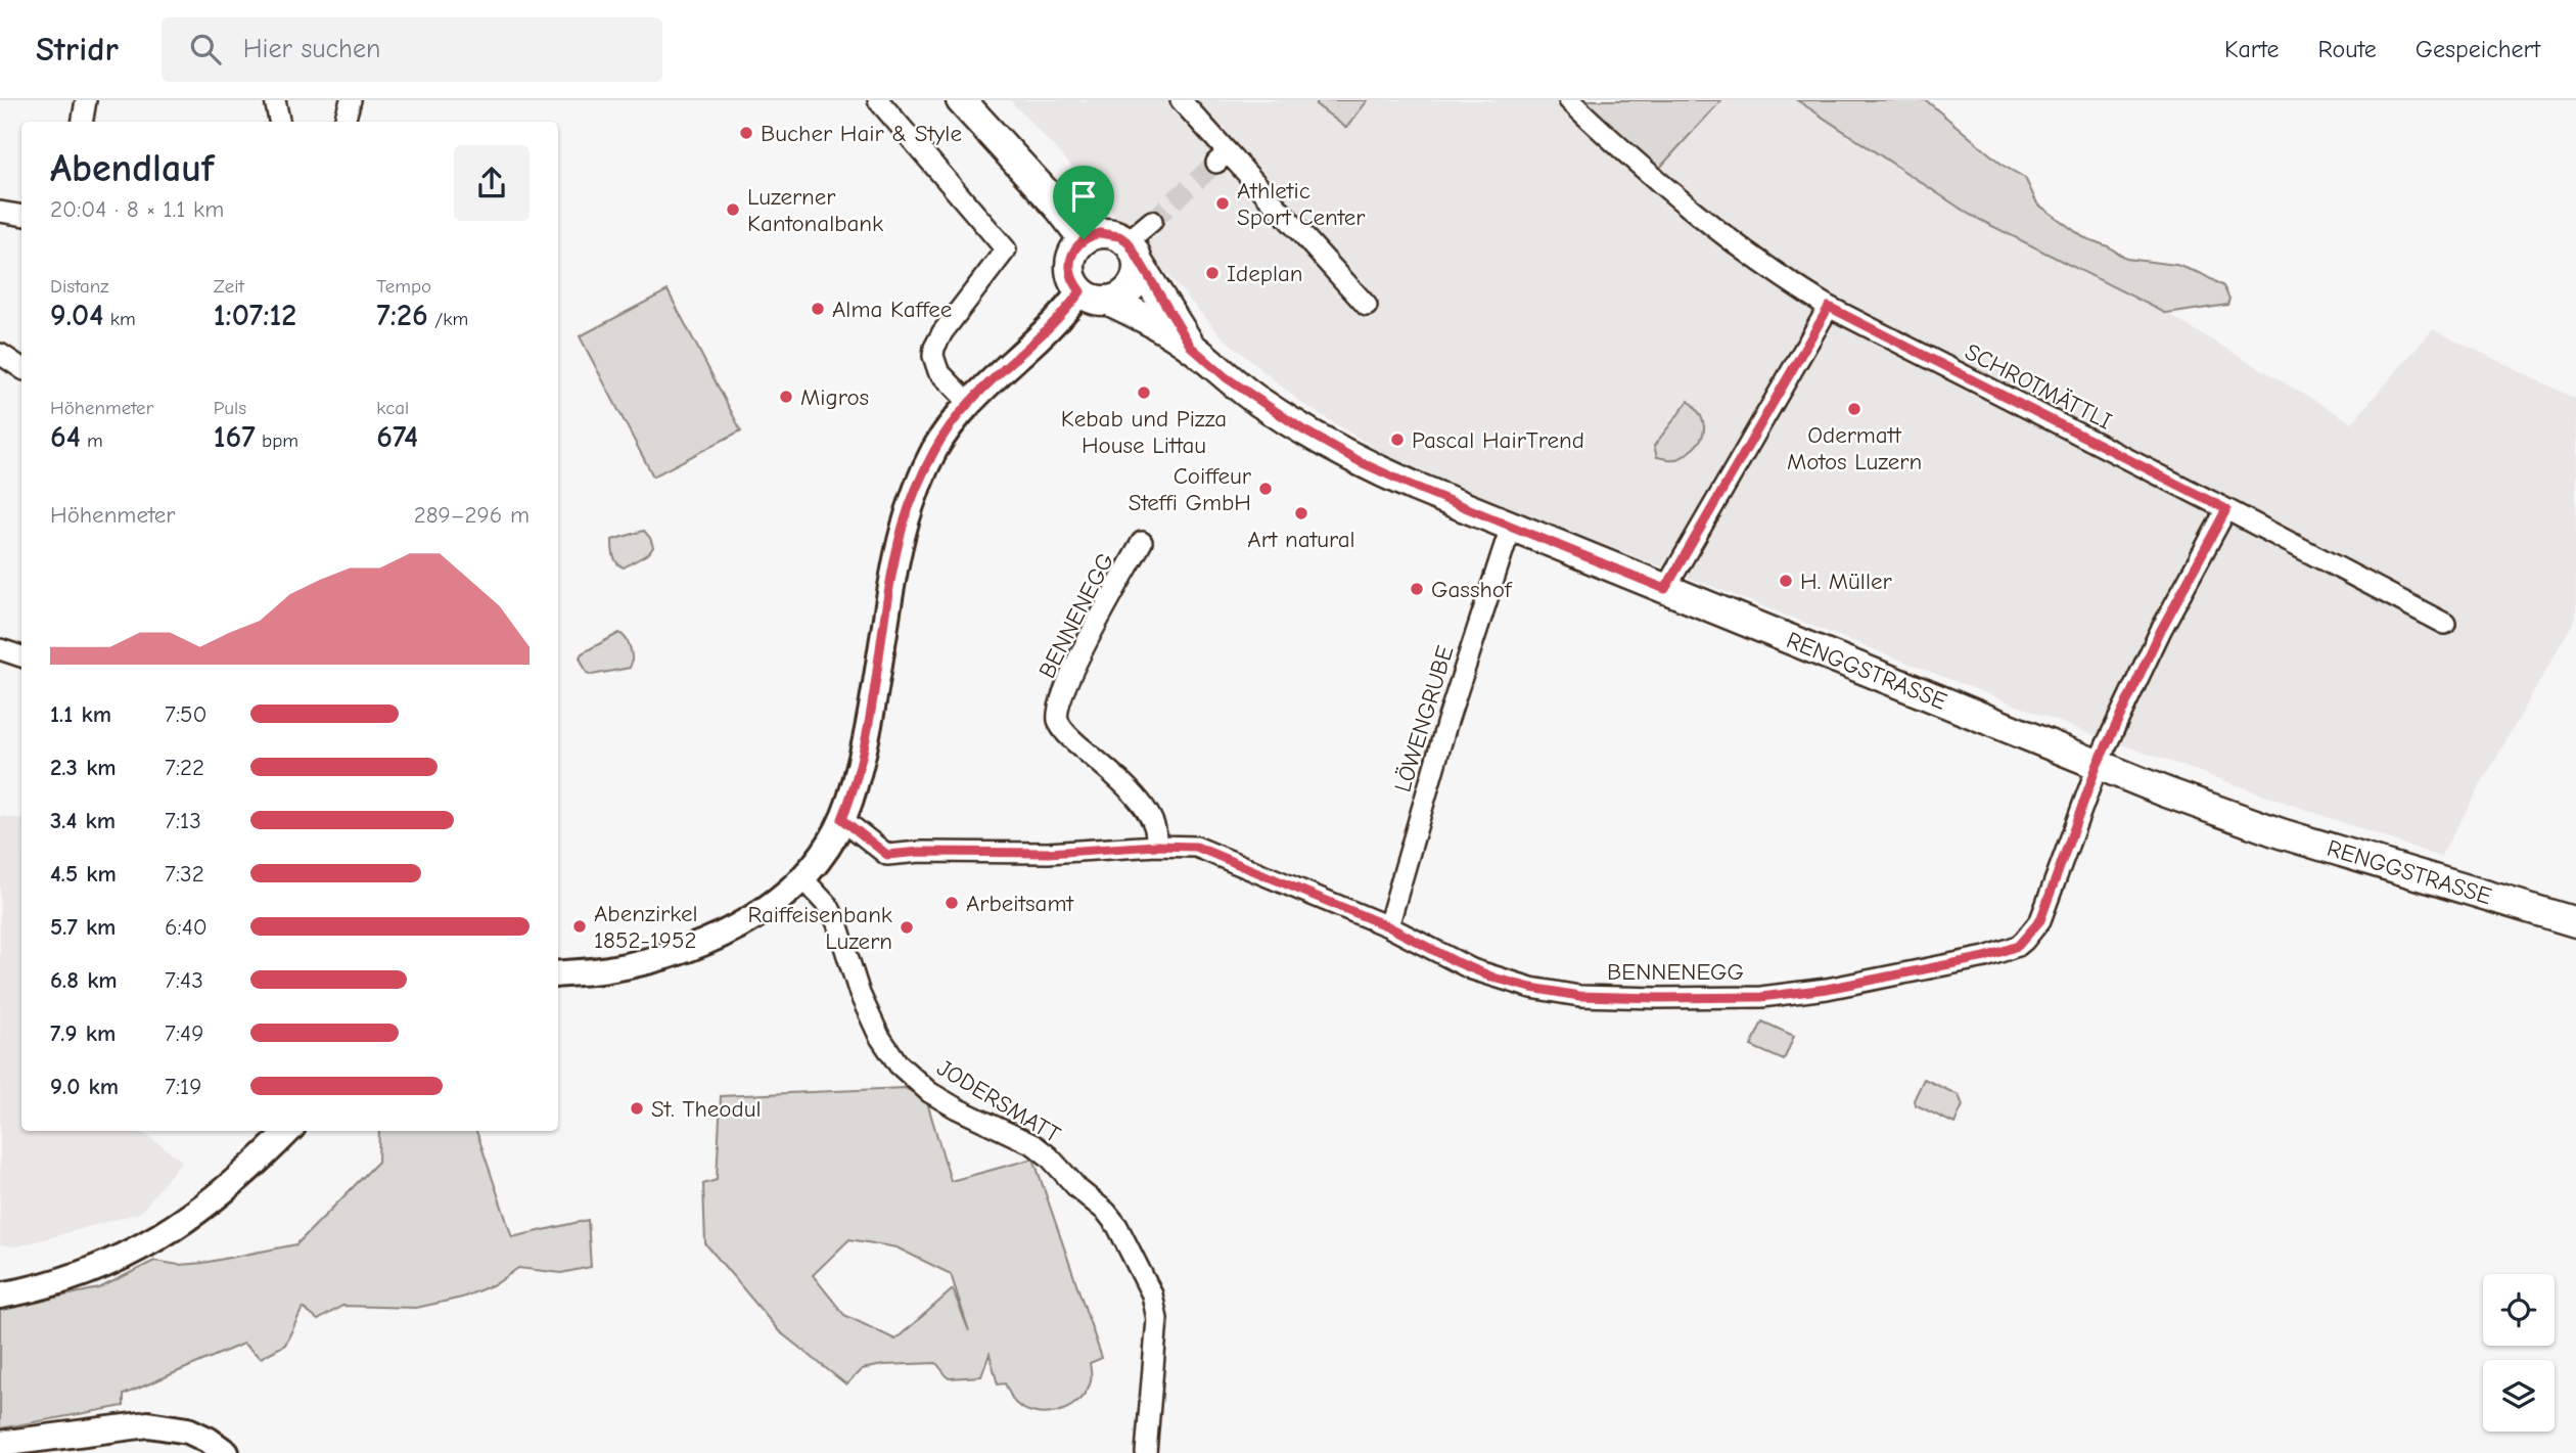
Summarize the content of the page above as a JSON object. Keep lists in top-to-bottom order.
{
  "streets": {
    "main road": ["RENGGSTRASSE"],
    "street": [
      "SCHROTMÄTTLI",
      "BENNENEGG",
      "LÖWENGRUBE",
      "JODERSMATT"
    ]
  },
  "crossings": [
    ["BENNENEGG", "RENGGSTRASSE"],
    ["BENNENEGG", "LÖWENGRUBE"],
    ["RENGGSTRASSE", "LÖWENGRUBE"]
  ],
  "places": [
    "Bucher Hair & Style",
    "Athletic Sport Center",
    "Luzerner Kantonalbank",
    "Ideplan",
    "Alma Kaffee",
    "Kebab und Pizza House Littau",
    "Migros",
    "Odermatt Motos Luzern",
    "Pascal HairTrend",
    "Coiffeur Steffi GmbH",
    "Art natural",
    "H. Müller",
    "Gasshof",
    "Arbeitsamt",
    "Abenzirkel 1852-1952",
    "Raiffeisenbank Luzern",
    "St. Theodul"
  ],
  "page": {
    "header": "Stridr",
    "search": "Hier suchen",
    "nav": ["Karte", "Route", "Gespeichert"],
    "heading": ["Abendlauf", "20:04 · 8 × 1.1 km"],
    "stats": [
      ["Distanz", "9.04 km"],
      ["Zeit", "1:07:12"],
      ["Tempo", "7:26 /km"],
      ["Höhenmeter", "64 m"],
      ["Puls", "167 bpm"],
      ["kcal", "674"]
    ],
    "chart": ["Höhenmeter", "289–296 m"],
    "list": [
      {
        "name": "1.1 km",
        "note": "7:50"
      },
      {
        "name": "2.3 km",
        "note": "7:22"
      },
      {
        "name": "3.4 km",
        "note": "7:13"
      },
      {
        "name": "4.5 km",
        "note": "7:32"
      },
      {
        "name": "5.7 km",
        "note": "6:40"
      },
      {
        "name": "6.8 km",
        "note": "7:43"
      },
      {
        "name": "7.9 km",
        "note": "7:49"
      },
      {
        "name": "9.0 km",
        "note": "7:19"
      }
    ]
  }
}
